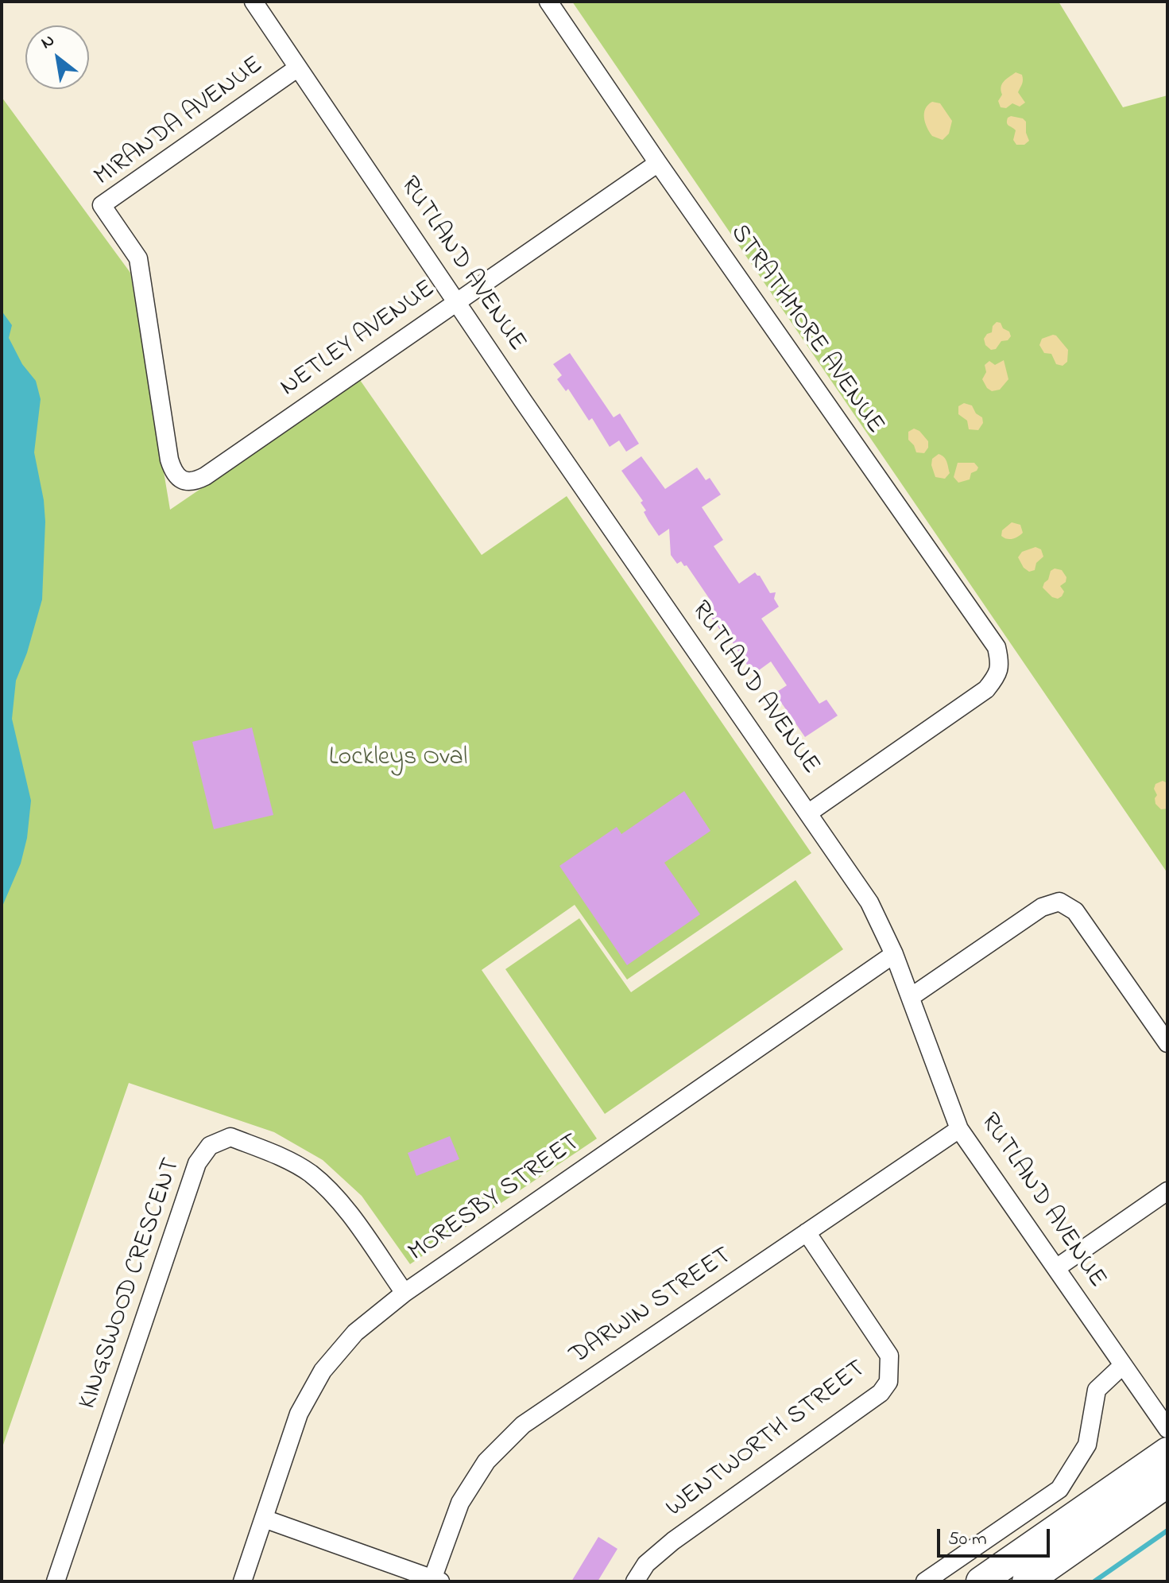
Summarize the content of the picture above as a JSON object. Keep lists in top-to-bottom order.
{
  "streets": {
    "street": [
      "MIRANDA AVENUE",
      "RUTLAND AVENUE",
      "STRATHMORE AVENUE",
      "NETLEY AVENUE",
      "MORESBY STREET",
      "KINGSWOOD CRESCENT",
      "DARWIN STREET",
      "WENTWORTH STREET"
    ]
  },
  "crossings": [
    ["MIRANDA AVENUE", "RUTLAND AVENUE"],
    ["MIRANDA AVENUE", "NETLEY AVENUE"],
    ["RUTLAND AVENUE", "STRATHMORE AVENUE"],
    ["RUTLAND AVENUE", "NETLEY AVENUE"],
    ["RUTLAND AVENUE", "MORESBY STREET"],
    ["RUTLAND AVENUE", "DARWIN STREET"],
    ["STRATHMORE AVENUE", "NETLEY AVENUE"],
    ["MORESBY STREET", "KINGSWOOD CRESCENT"],
    ["DARWIN STREET", "WENTWORTH STREET"]
  ],
  "parks": ["Lockleys Oval"],
  "scale_bar": "50 m",
  "north": "top left"
}
